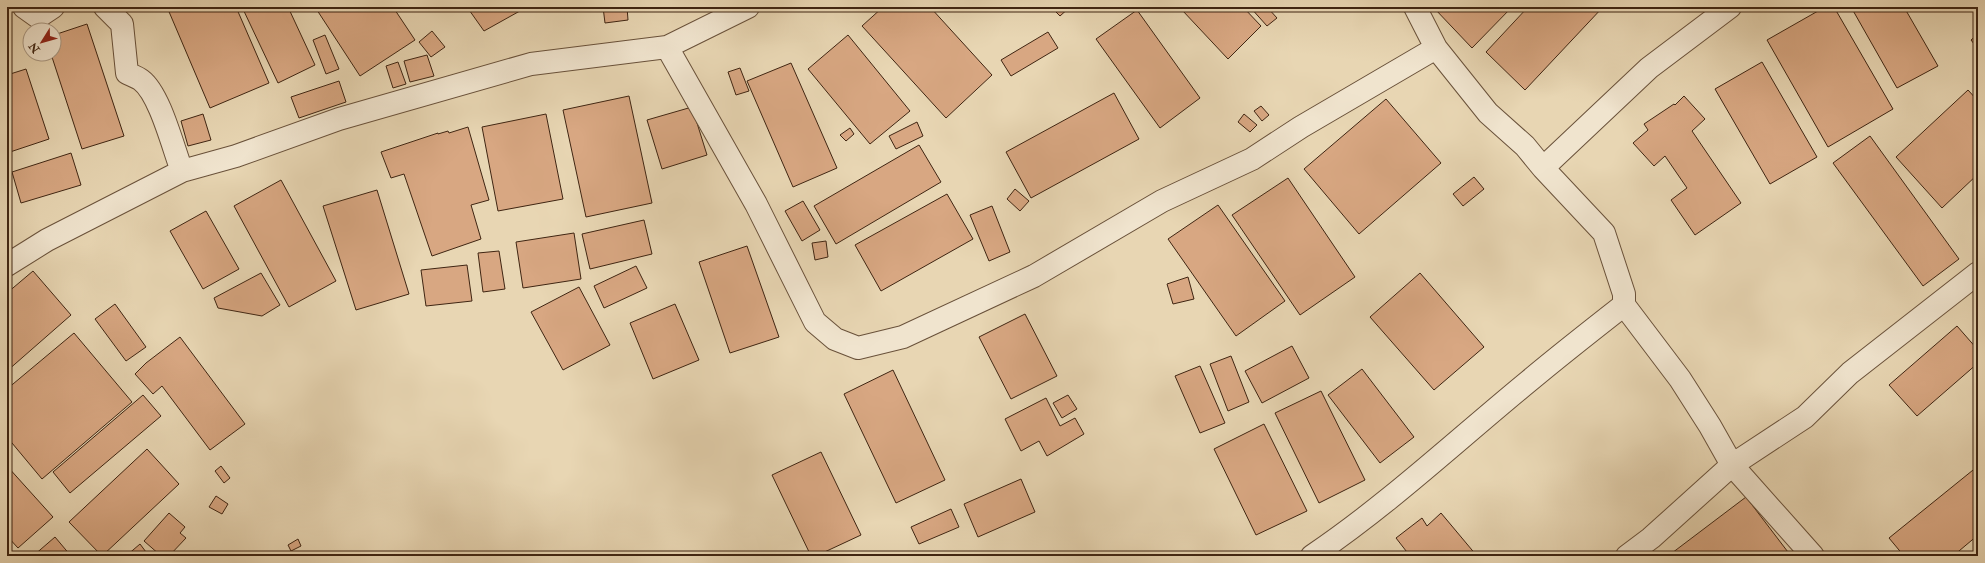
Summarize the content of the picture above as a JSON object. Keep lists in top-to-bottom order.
{
  "north": "bottom left"
}
